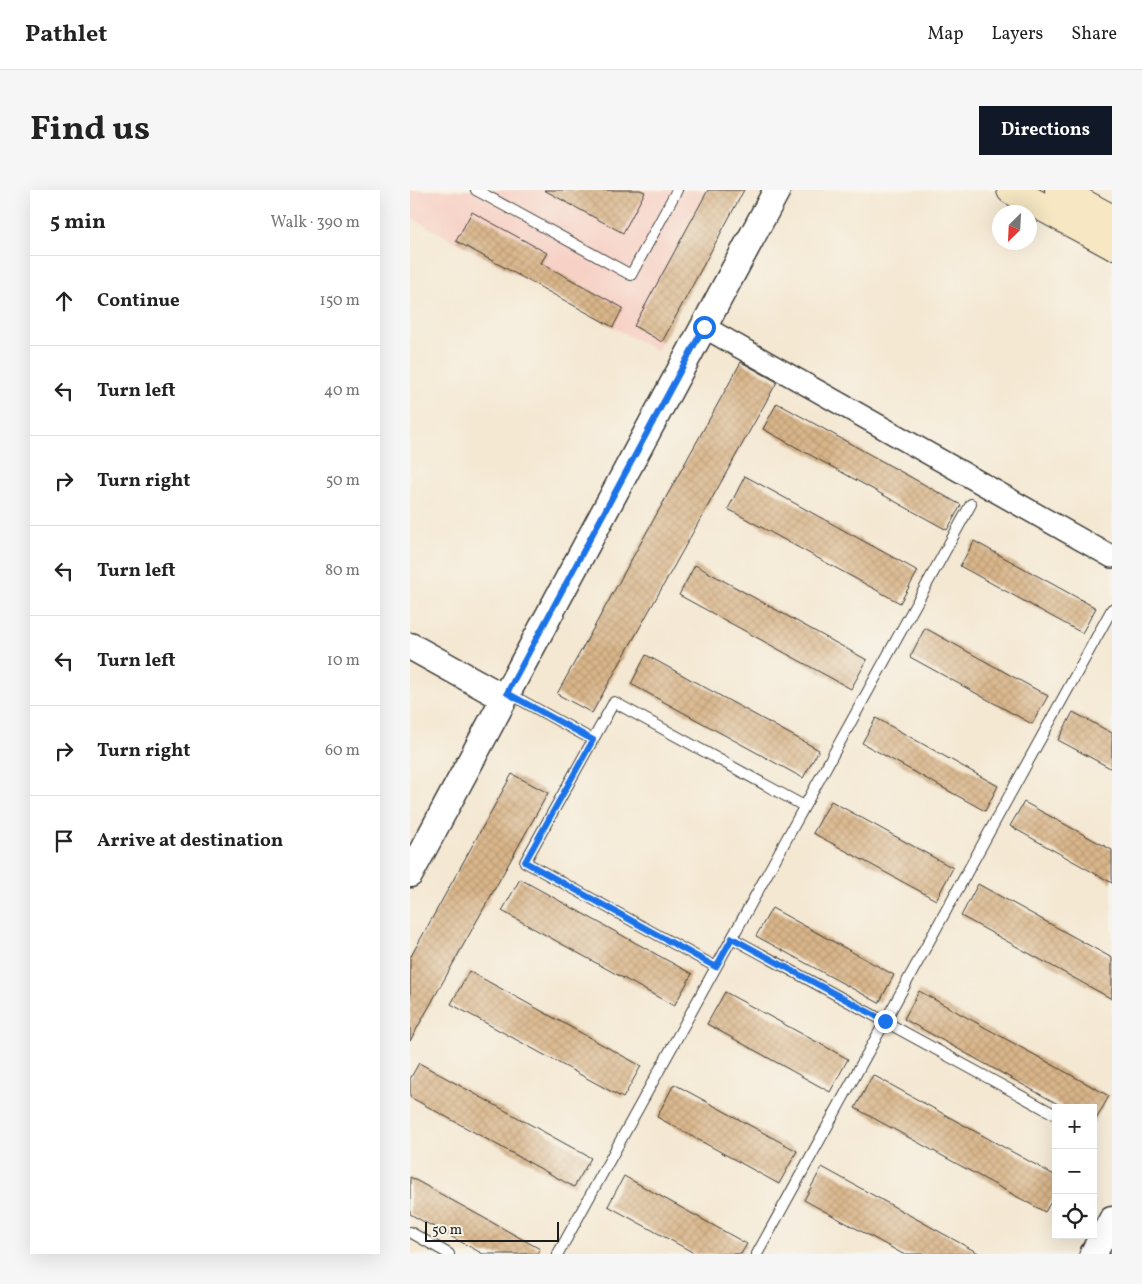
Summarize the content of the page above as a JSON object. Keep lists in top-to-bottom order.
{
  "scale_bar": "50 m",
  "north": "bottom left",
  "page": {
    "header": "Pathlet",
    "nav": ["Map", "Layers", "Share"],
    "title": "Find us",
    "buttons": "Directions",
    "heading": ["5 min", "Walk · 390 m"],
    "list": [
      ["Continue", "150 m"],
      ["Turn left", "40 m"],
      ["Turn right", "50 m"],
      ["Turn left", "80 m"],
      ["Turn left", "10 m"],
      ["Turn right", "60 m"],
      "Arrive at destination"
    ],
    "map_buttons": ["+", "−"],
    "scale": "50 m"
  }
}
